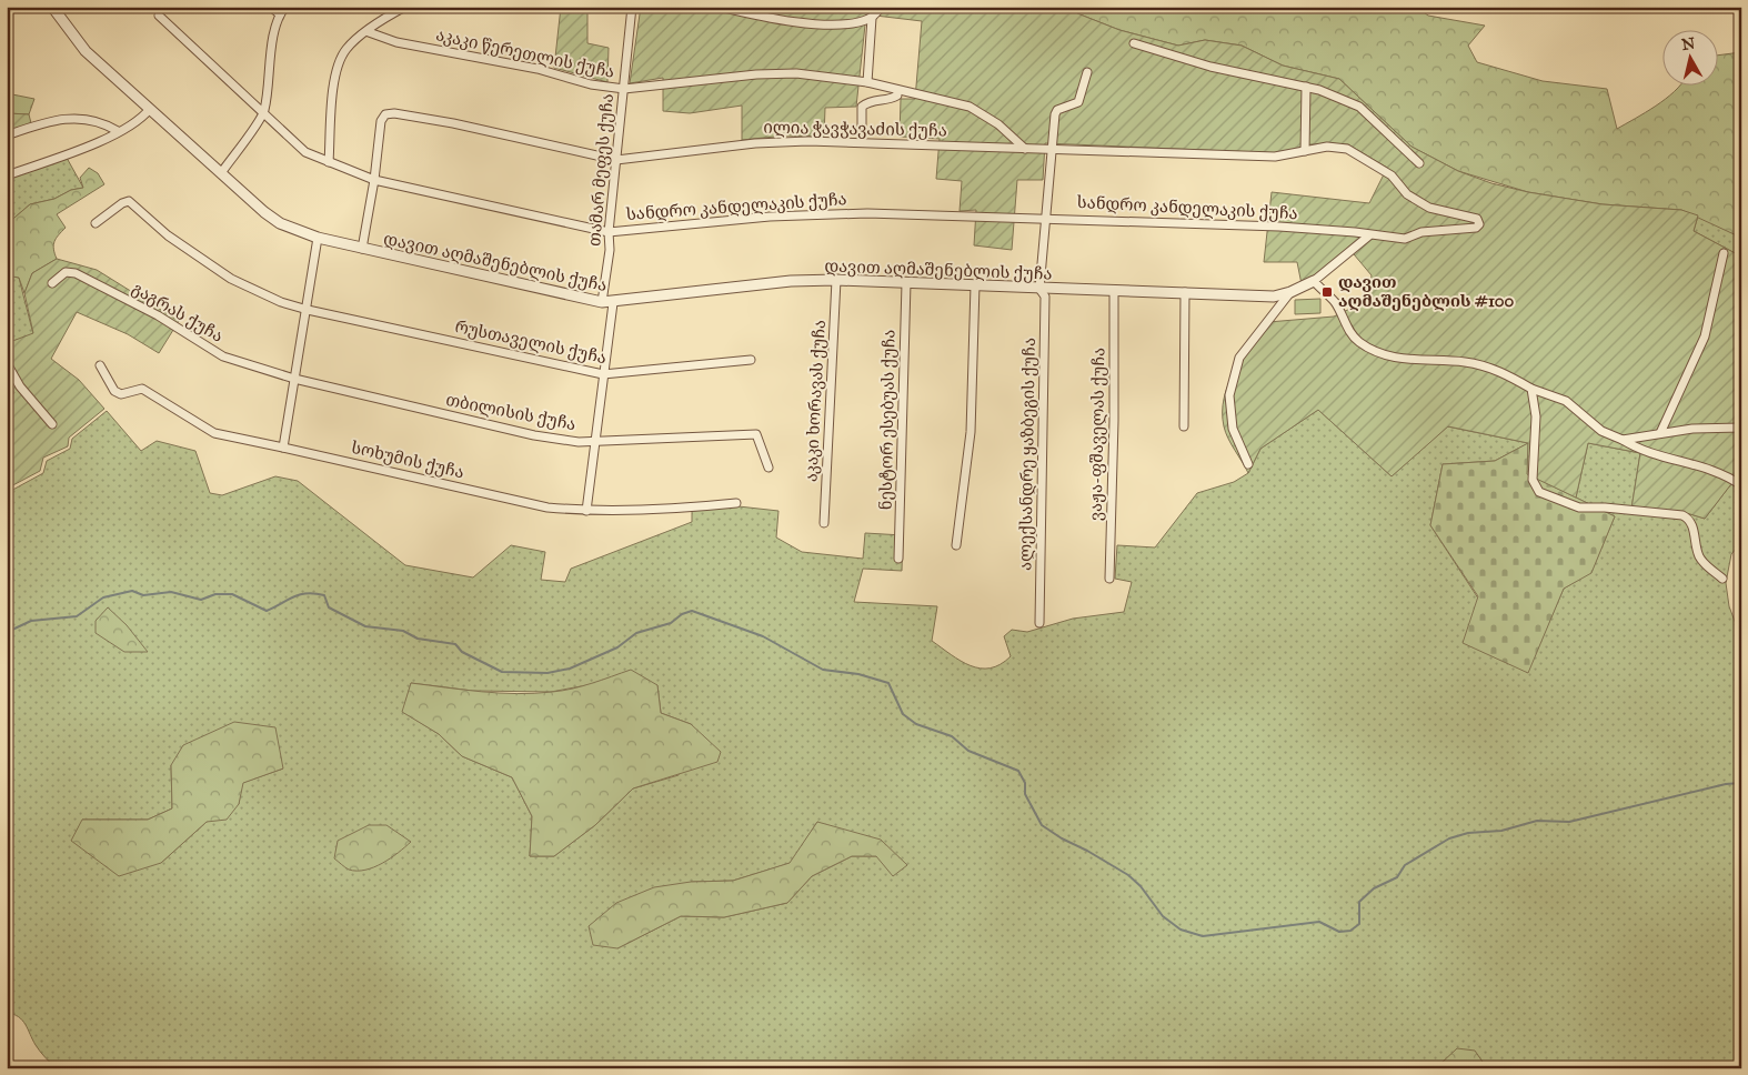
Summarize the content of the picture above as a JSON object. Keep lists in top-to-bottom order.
{
  "streets": {
    "street": [
      "აკაკი წერეთლის ქუჩა",
      "ილია ჭავჭავაძის ქუჩა",
      "თამარ მეფეს ქუჩა",
      "სანდრო კანდელაკის ქუჩა",
      "დავით აღმაშენებლის ქუჩა",
      "გაგრას ქუჩა",
      "რუსთაველის ქუჩა",
      "აკაკი ხორავას ქუჩა",
      "თბილისის ქუჩა",
      "ნესტორ ესებუას ქუჩა",
      "ვაჟა-ფშაველას ქუჩა",
      "ალექსანდრე ყაზბეგის ქუჩა",
      "სოხუმის ქუჩა"
    ]
  },
  "crossings": [
    ["აკაკი წერეთლის ქუჩა", "ილია ჭავჭავაძის ქუჩა"],
    ["აკაკი წერეთლის ქუჩა", "თამარ მეფეს ქუჩა"],
    ["ილია ჭავჭავაძის ქუჩა", "თამარ მეფეს ქუჩა"],
    ["ილია ჭავჭავაძის ქუჩა", "სანდრო კანდელაკის ქუჩა"],
    ["ილია ჭავჭავაძის ქუჩა", "დავით აღმაშენებლის ქუჩა"],
    ["ილია ჭავჭავაძის ქუჩა", "ალექსანდრე ყაზბეგის ქუჩა"],
    ["თამარ მეფეს ქუჩა", "სანდრო კანდელაკის ქუჩა"],
    ["თამარ მეფეს ქუჩა", "დავით აღმაშენებლის ქუჩა"],
    ["თამარ მეფეს ქუჩა", "რუსთაველის ქუჩა"],
    ["თამარ მეფეს ქუჩა", "თბილისის ქუჩა"],
    ["თამარ მეფეს ქუჩა", "სოხუმის ქუჩა"],
    ["სანდრო კანდელაკის ქუჩა", "დავით აღმაშენებლის ქუჩა"],
    ["სანდრო კანდელაკის ქუჩა", "ალექსანდრე ყაზბეგის ქუჩა"],
    ["დავით აღმაშენებლის ქუჩა", "აკაკი ხორავას ქუჩა"],
    ["დავით აღმაშენებლის ქუჩა", "ნესტორ ესებუას ქუჩა"],
    ["დავით აღმაშენებლის ქუჩა", "ვაჟა-ფშაველას ქუჩა"],
    ["დავით აღმაშენებლის ქუჩა", "ალექსანდრე ყაზბეგის ქუჩა"],
    ["გაგრას ქუჩა", "თბილისის ქუჩა"]
  ],
  "places": {
    "transit": ["დავით აღმაშენებლის #100"]
  },
  "north": "top"
}
